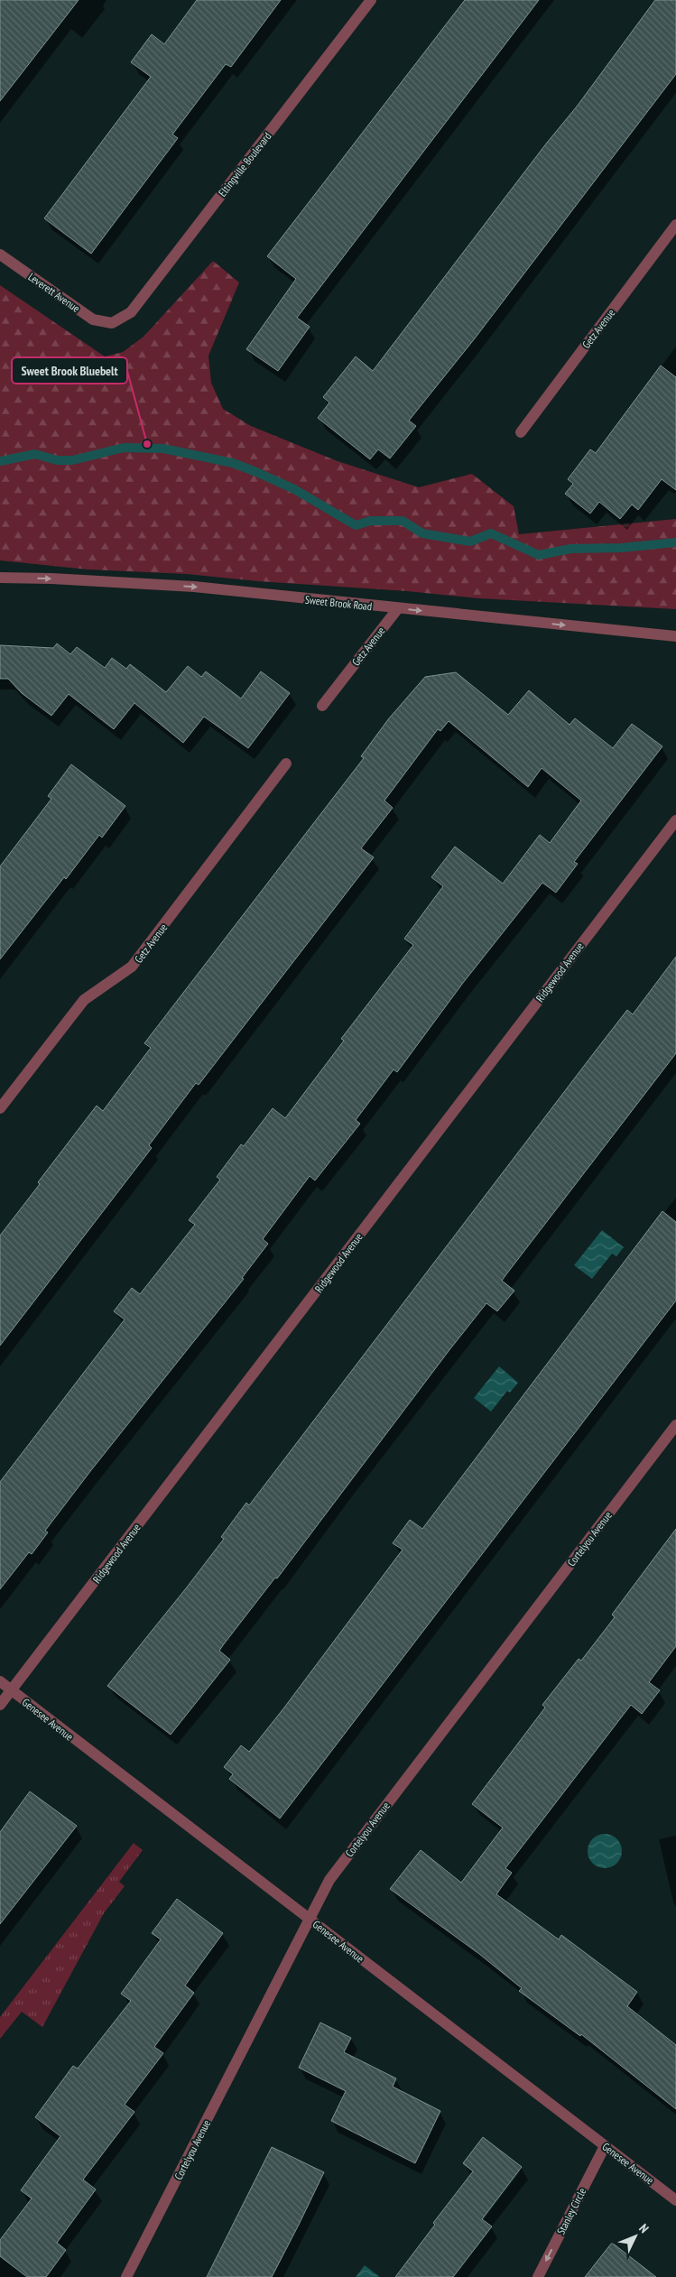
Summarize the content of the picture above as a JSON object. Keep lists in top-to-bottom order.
{
  "streets": {
    "street": [
      "Eltingville Boulevard",
      "Leverett Avenue",
      "Getz Avenue",
      "Sweet Brook Road",
      "Ridgewood Avenue",
      "Cortelyou Avenue",
      "Genesee Avenue",
      "Stanley Circle"
    ]
  },
  "crossings": [
    ["Eltingville Boulevard", "Leverett Avenue"],
    ["Getz Avenue", "Sweet Brook Road"],
    ["Ridgewood Avenue", "Genesee Avenue"],
    ["Cortelyou Avenue", "Genesee Avenue"],
    ["Genesee Avenue", "Stanley Circle"]
  ],
  "one_way": ["Sweet Brook Road", "Stanley Circle"],
  "places": ["Sweet Brook Bluebelt"],
  "north": "top right"
}
